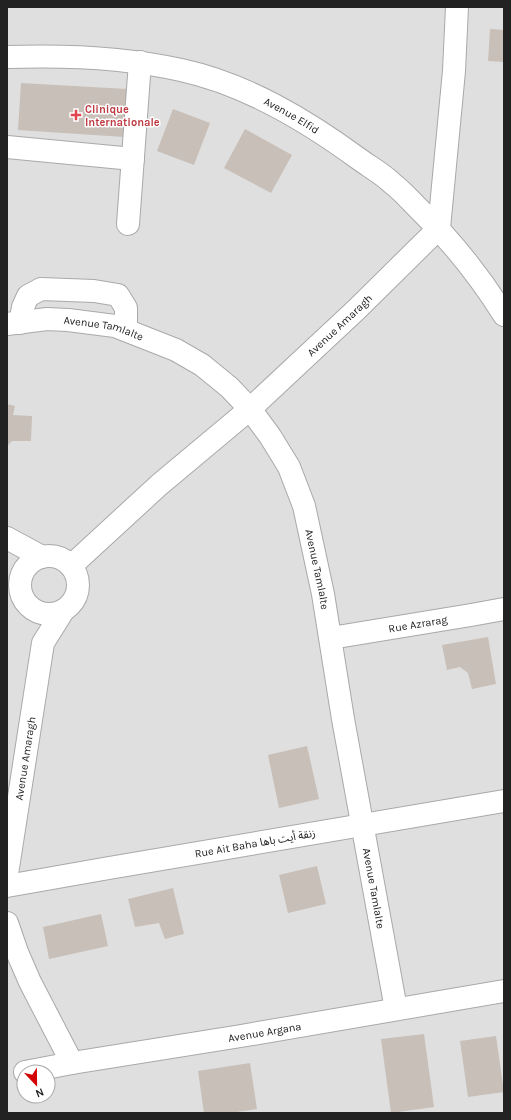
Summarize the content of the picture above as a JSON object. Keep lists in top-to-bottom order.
{
  "streets": {
    "street": [
      "Avenue Elfid",
      "Avenue Amaragh",
      "Avenue Tamlalte",
      "Rue Azrarag",
      "Rue Ait Baha زنقة أيت باها",
      "Avenue Argana"
    ]
  },
  "crossings": [
    ["Avenue Elfid", "Avenue Amaragh"],
    ["Avenue Amaragh", "Avenue Tamlalte"],
    ["Avenue Tamlalte", "Rue Azrarag"],
    ["Avenue Tamlalte", "Rue Ait Baha زنقة أيت باها"],
    ["Avenue Tamlalte", "Avenue Argana"]
  ],
  "places": {
    "health": ["Clinique Internationale"]
  },
  "north": "bottom"
}
